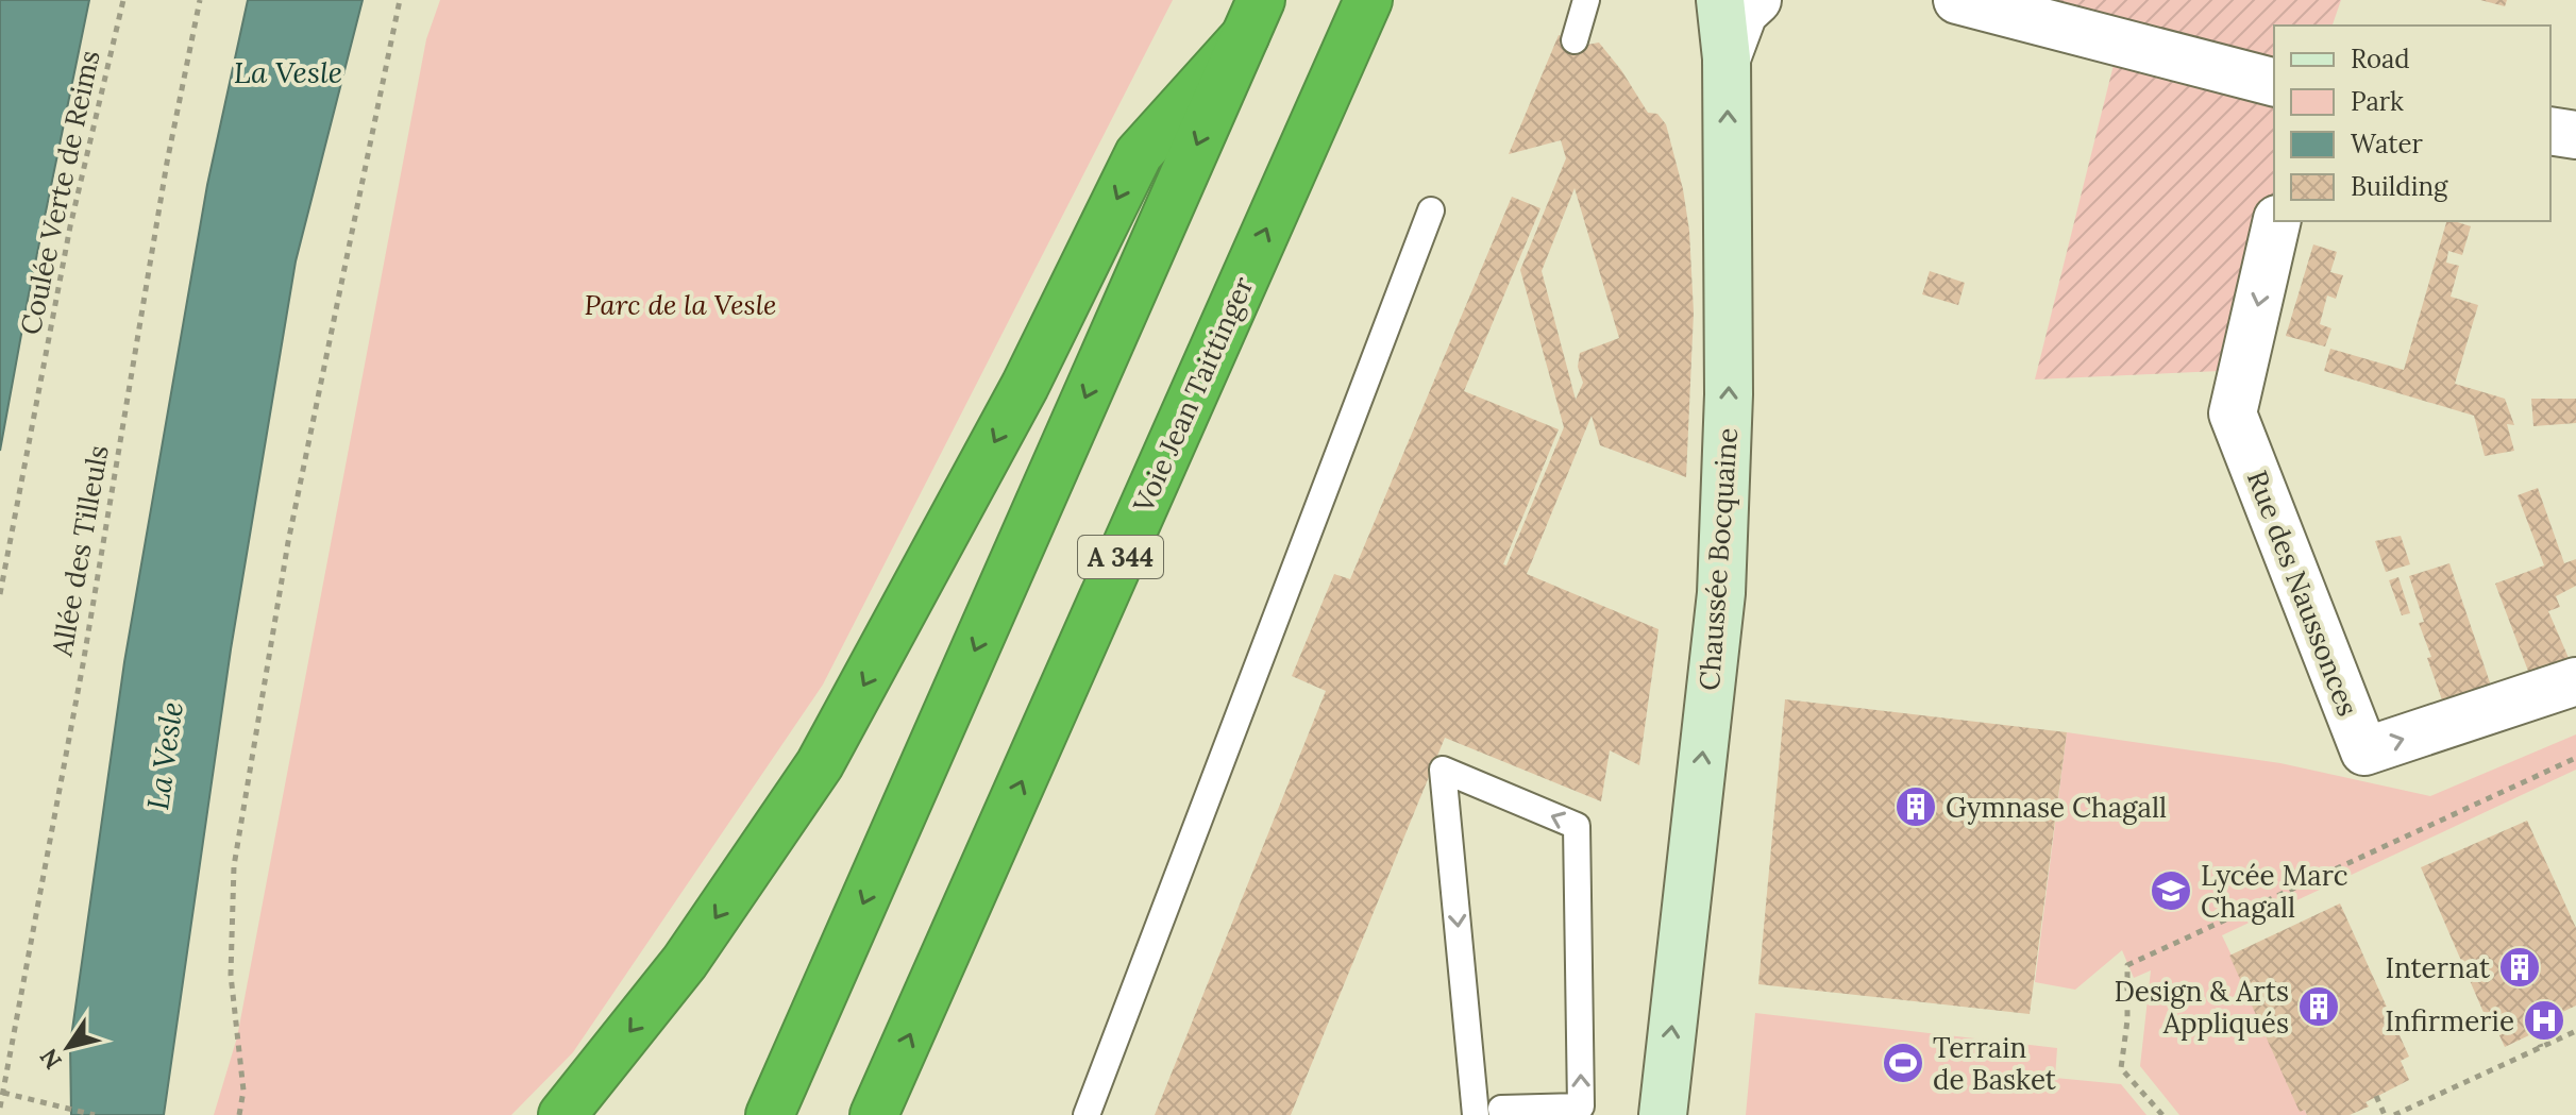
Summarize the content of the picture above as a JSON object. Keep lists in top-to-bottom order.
{
  "streets": {
    "highway": ["Voie Jean Taittinger", "A 344"],
    "main road": ["Chaussée Bocquaine"],
    "street": ["Rue des Naussonces"],
    "path": ["Coulée Verte de Reims", "Allée des Tilleuls"]
  },
  "one_way": ["Chaussée Bocquaine"],
  "water": ["La Vesle"],
  "parks": ["Parc de la Vesle"],
  "places": {
    "building": ["Gymnase Chagall", "Internat", "Design & Arts Appliqués"],
    "school or university": ["Lycée Marc Chagall"],
    "hospital": ["Infirmerie"],
    "sports": ["Terrain de Basket"]
  },
  "legend": [
    "Road",
    "Park",
    "Water",
    "Building"
  ],
  "north": "bottom left"
}
